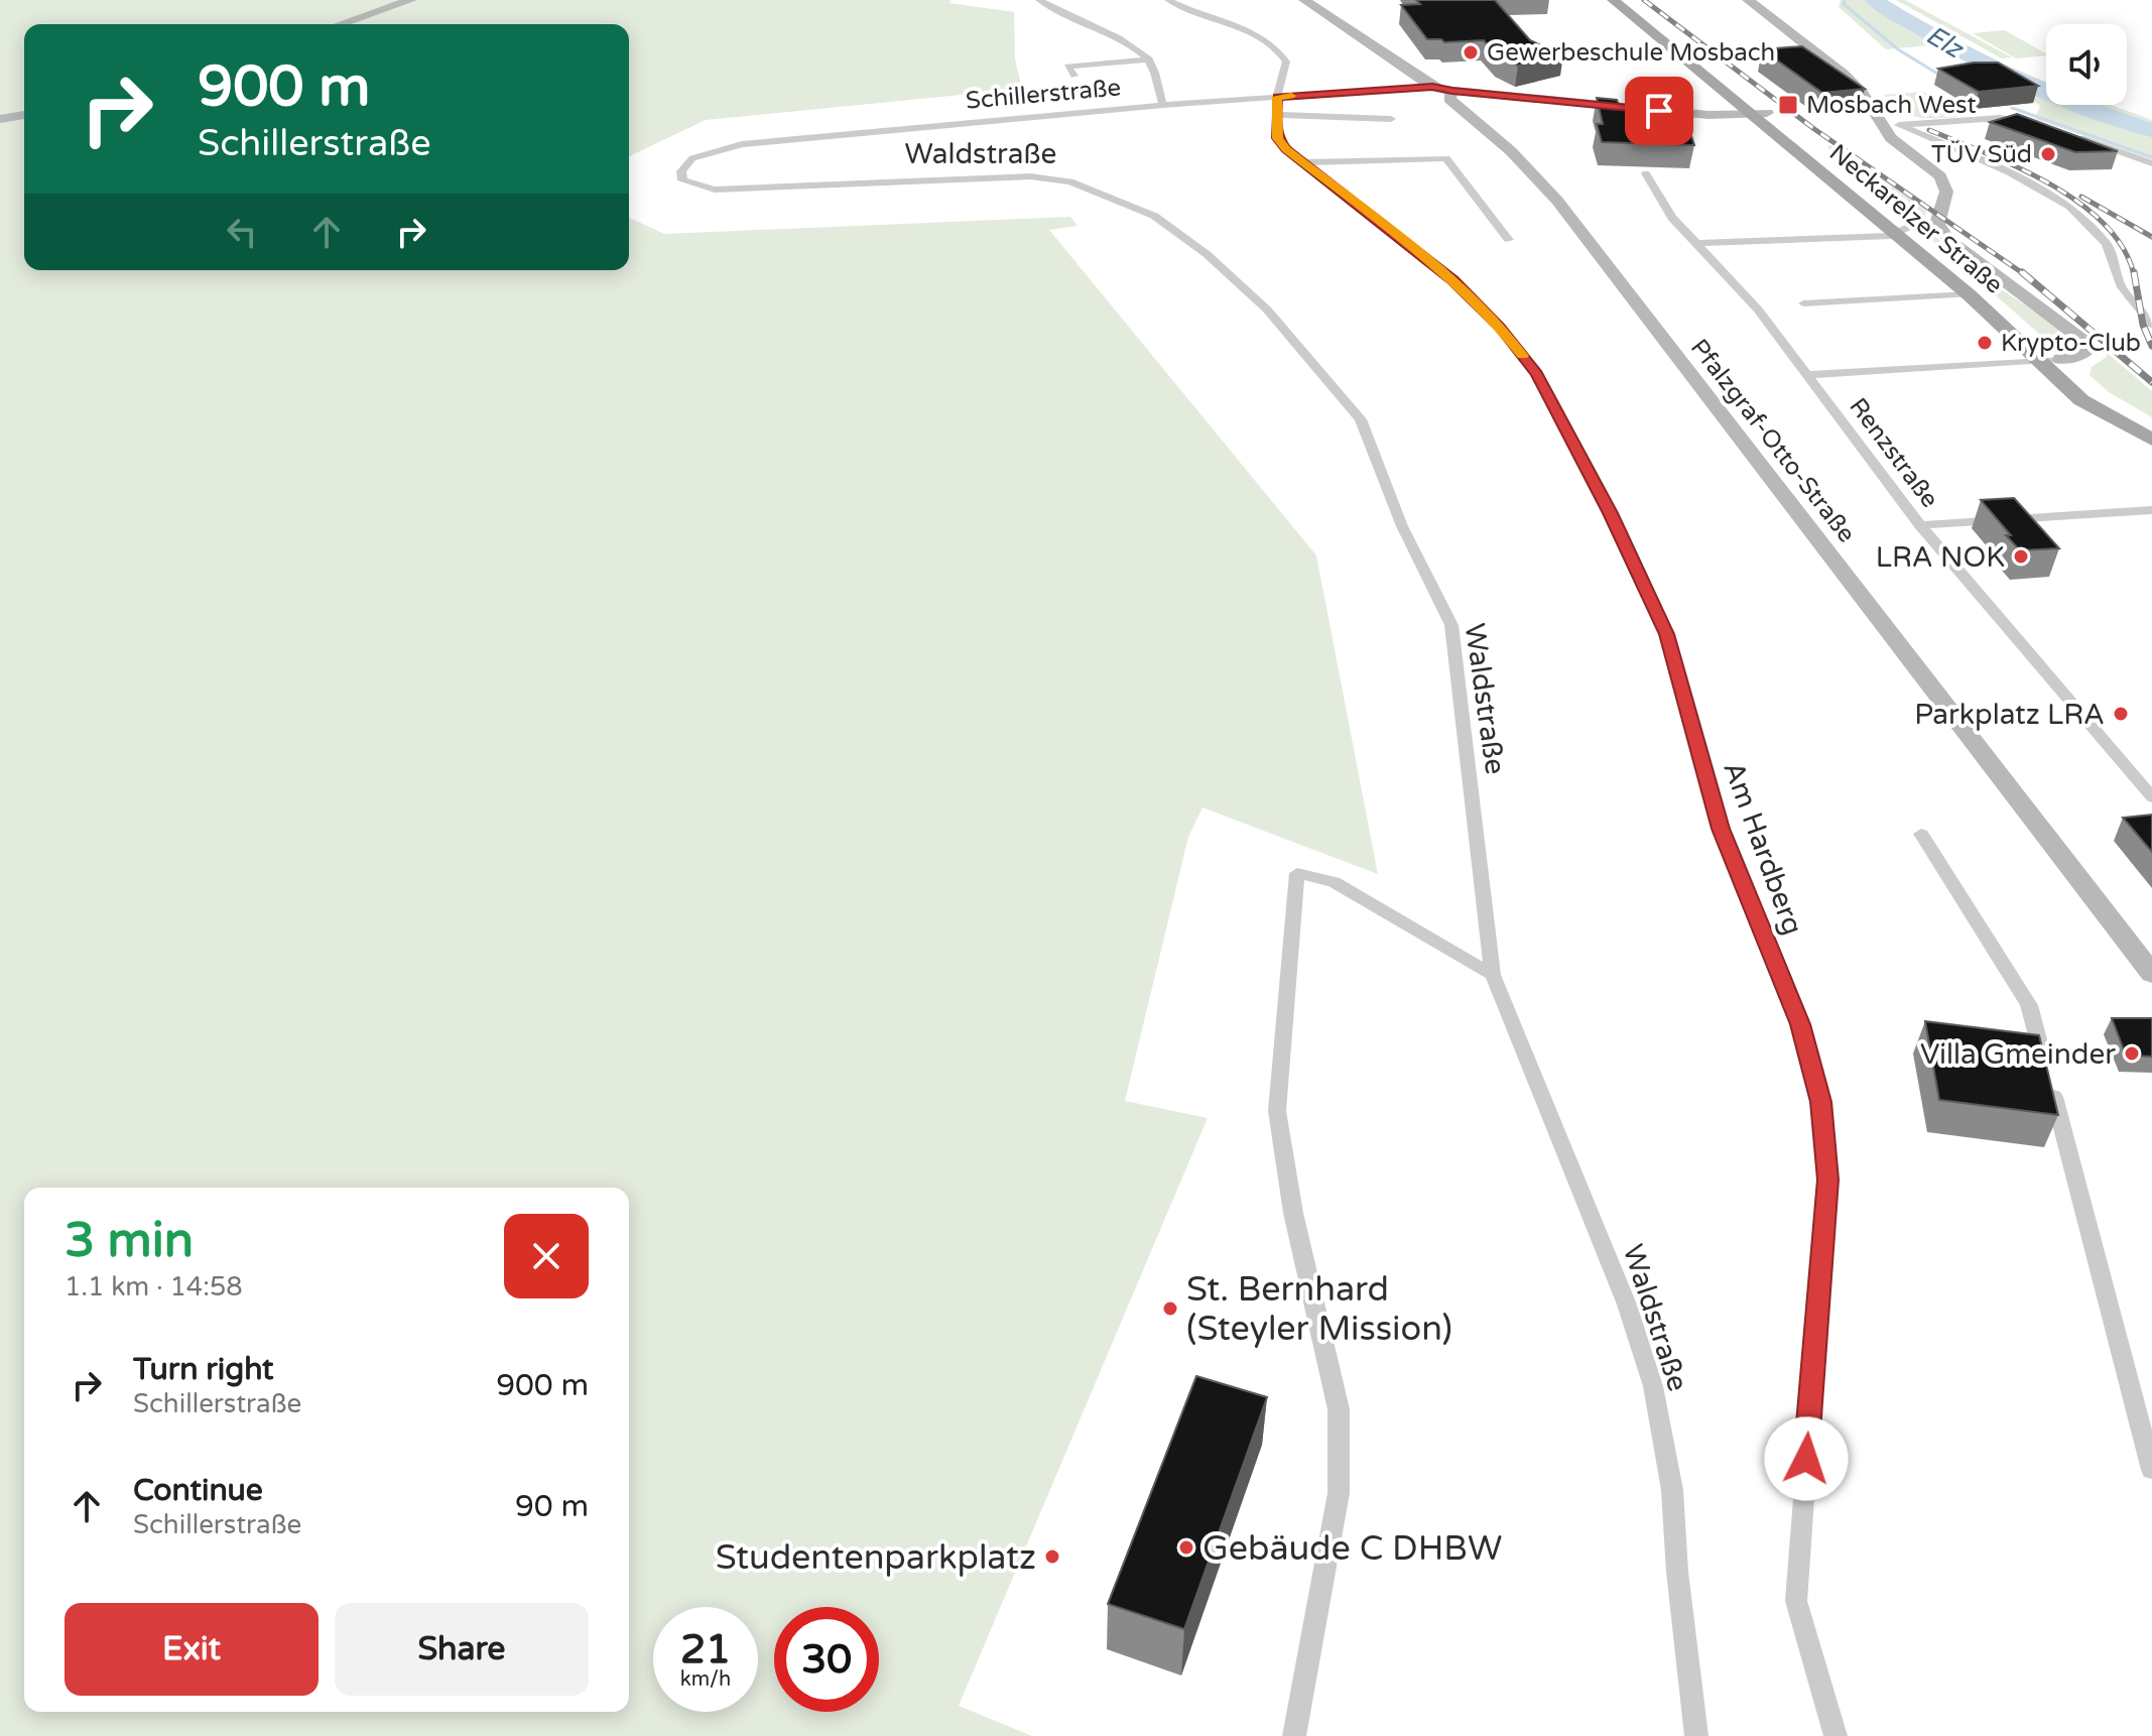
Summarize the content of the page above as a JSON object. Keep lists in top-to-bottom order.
{
  "streets": {
    "main road": ["Neckarelzer Straße"],
    "street": [
      "Schillerstraße",
      "Waldstraße",
      "Pfalzgraf-Otto-Straße",
      "Renzstraße",
      "Am Hardberg"
    ]
  },
  "crossings": [
    ["Schillerstraße", "Waldstraße"],
    ["Schillerstraße", "Am Hardberg"]
  ],
  "water": ["Elz"],
  "places": {
    "other": [
      "Gewerbeschule Mosbach",
      "TÜV Süd",
      "Krypto-Club",
      "LRA NOK",
      "Parkplatz LRA",
      "Villa Gmeinder",
      "St. Bernhard (Steyler Mission)",
      "Gebäude C DHBW",
      "Studentenparkplatz"
    ],
    "transit": ["Mosbach West"]
  },
  "page": {
    "turn": ["900 m", "Schillerstraße"],
    "heading": ["3 min", "1.1 km · 14:58"],
    "list": [
      {
        "name": "Turn right",
        "note": "Schillerstraße",
        "value": "900 m"
      },
      {
        "name": "Continue",
        "note": "Schillerstraße",
        "value": "90 m"
      }
    ],
    "buttons": ["Exit", "Share"],
    "speed": "21 km/h",
    "limit": "30"
  }
}
